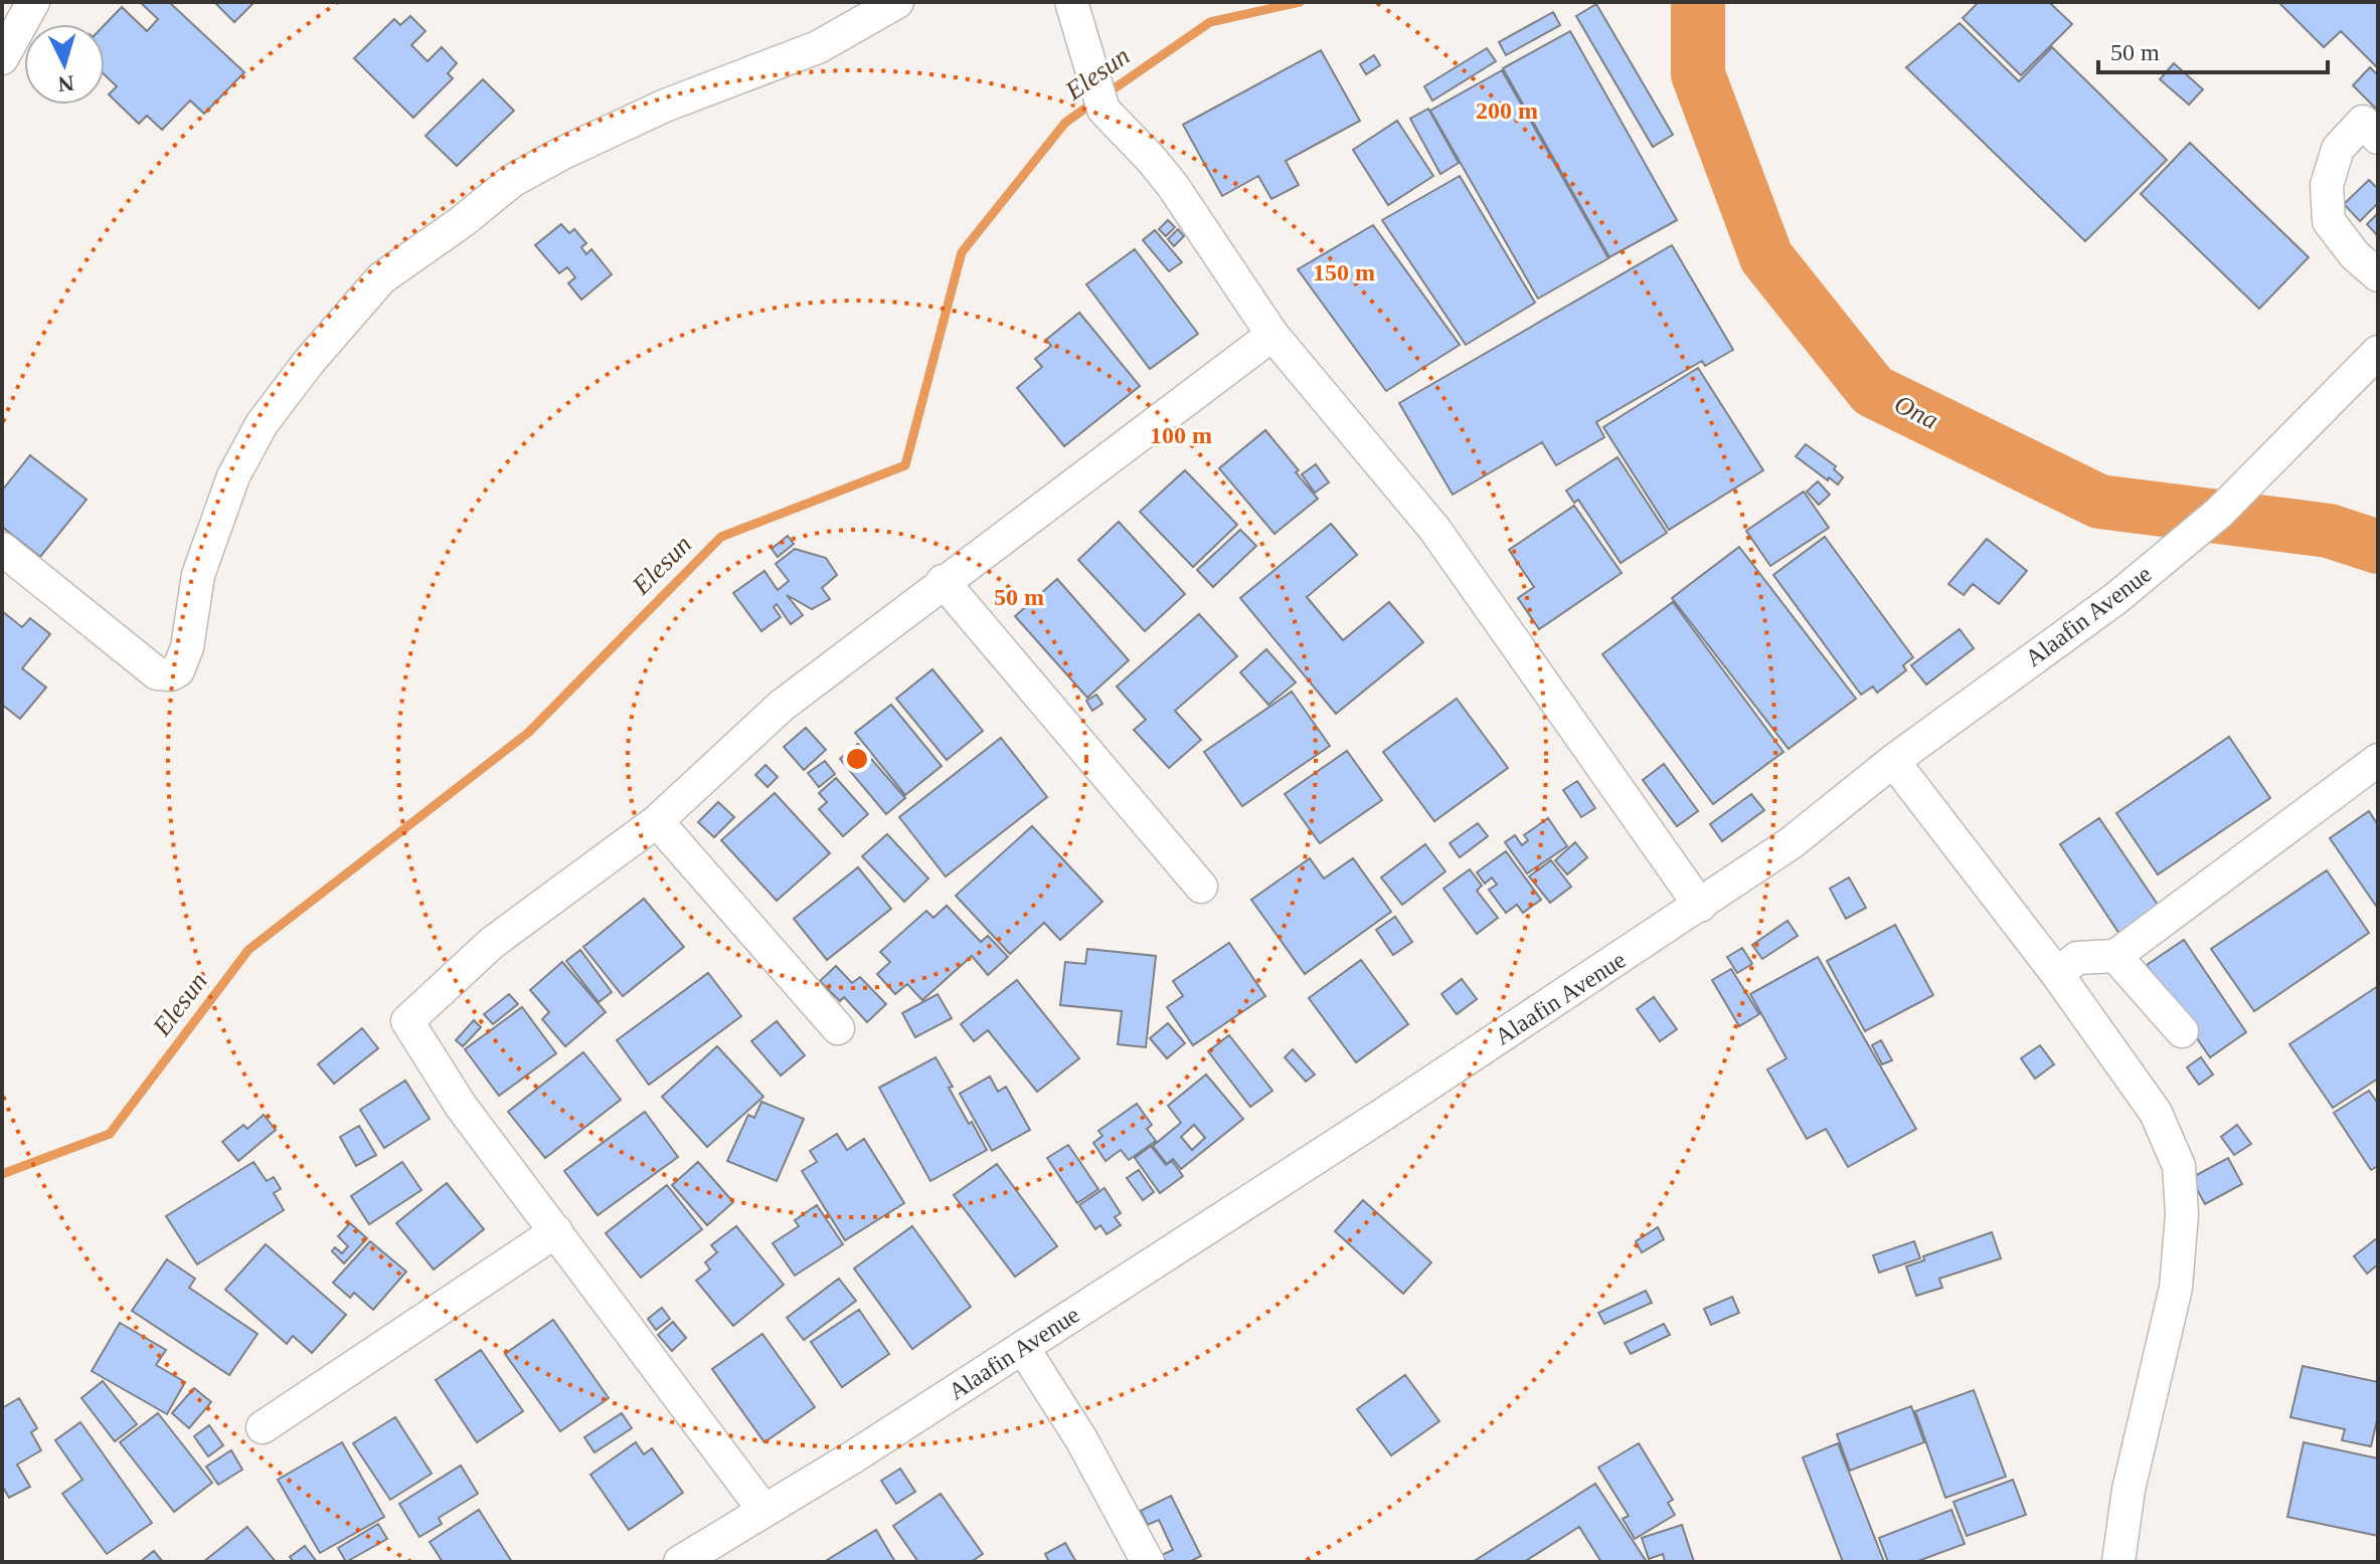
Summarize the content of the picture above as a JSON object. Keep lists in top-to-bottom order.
{
  "streets": {
    "street": ["Alaafin Avenue"]
  },
  "water": ["Elesun", "Ona"],
  "scale_bar": "50 m",
  "north": "bottom",
  "rings": [
    "200 m",
    "150 m",
    "100 m",
    "50 m"
  ]
}
